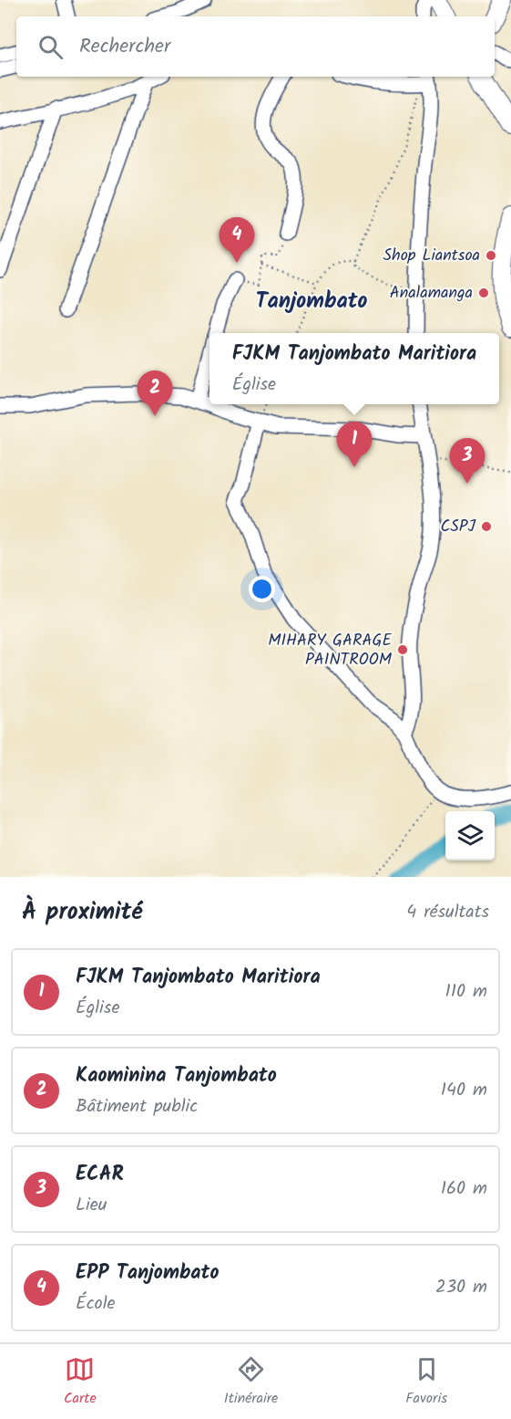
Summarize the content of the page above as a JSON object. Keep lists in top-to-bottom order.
{
  "districts": ["Tanjombato"],
  "places": [
    "Shop Liantsoa",
    "Analamanga",
    "CSPJ",
    "MIHARY GARAGE PAINTROOM"
  ],
  "page": {
    "search": "Rechercher",
    "pins": [
      "4",
      "2",
      "1",
      "3"
    ],
    "popup": ["FJKM Tanjombato Maritiora", "Église"],
    "heading": ["À proximité", "4 résultats"],
    "list": [
      {
        "mark": "1",
        "name": "FJKM Tanjombato Maritiora",
        "note": "Église",
        "value": "110 m"
      },
      {
        "mark": "2",
        "name": "Kaominina Tanjombato",
        "note": "Bâtiment public",
        "value": "140 m"
      },
      {
        "mark": "3",
        "name": "ECAR",
        "note": "Lieu",
        "value": "160 m"
      },
      {
        "mark": "4",
        "name": "EPP Tanjombato",
        "note": "École",
        "value": "230 m"
      }
    ],
    "nav": ["Carte", "Itinéraire", "Favoris"]
  }
}
